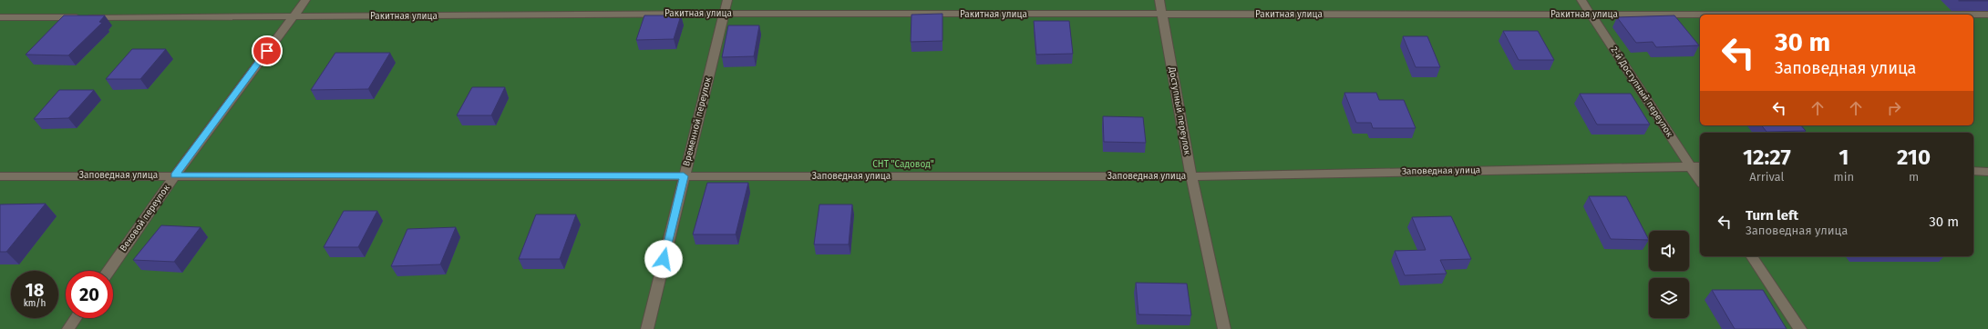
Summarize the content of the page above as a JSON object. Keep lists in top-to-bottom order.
{
  "streets": {
    "lane": [
      "Ракитная улица",
      "2-й Доступный переулок",
      "Доступный переулок",
      "Временной переулок",
      "Заповедная улица",
      "Вековой переулок"
    ]
  },
  "crossings": [
    ["Ракитная улица", "2-й Доступный переулок"],
    ["Ракитная улица", "Доступный переулок"],
    ["Ракитная улица", "Временной переулок"],
    ["Ракитная улица", "Вековой переулок"],
    ["2-й Доступный переулок", "Заповедная улица"],
    ["Доступный переулок", "Заповедная улица"],
    ["Временной переулок", "Заповедная улица"],
    ["Заповедная улица", "Вековой переулок"]
  ],
  "parks": ["СНТ \"Садовод\""],
  "page": {
    "turn": ["30 m", "Заповедная улица"],
    "eta": [
      "12:27",
      "Arrival",
      "1",
      "min",
      "210",
      "m"
    ],
    "list": [
      {
        "name": "Turn left",
        "note": "Заповедная улица",
        "value": "30 m"
      }
    ],
    "speed": "18 km/h",
    "limit": "20"
  }
}
